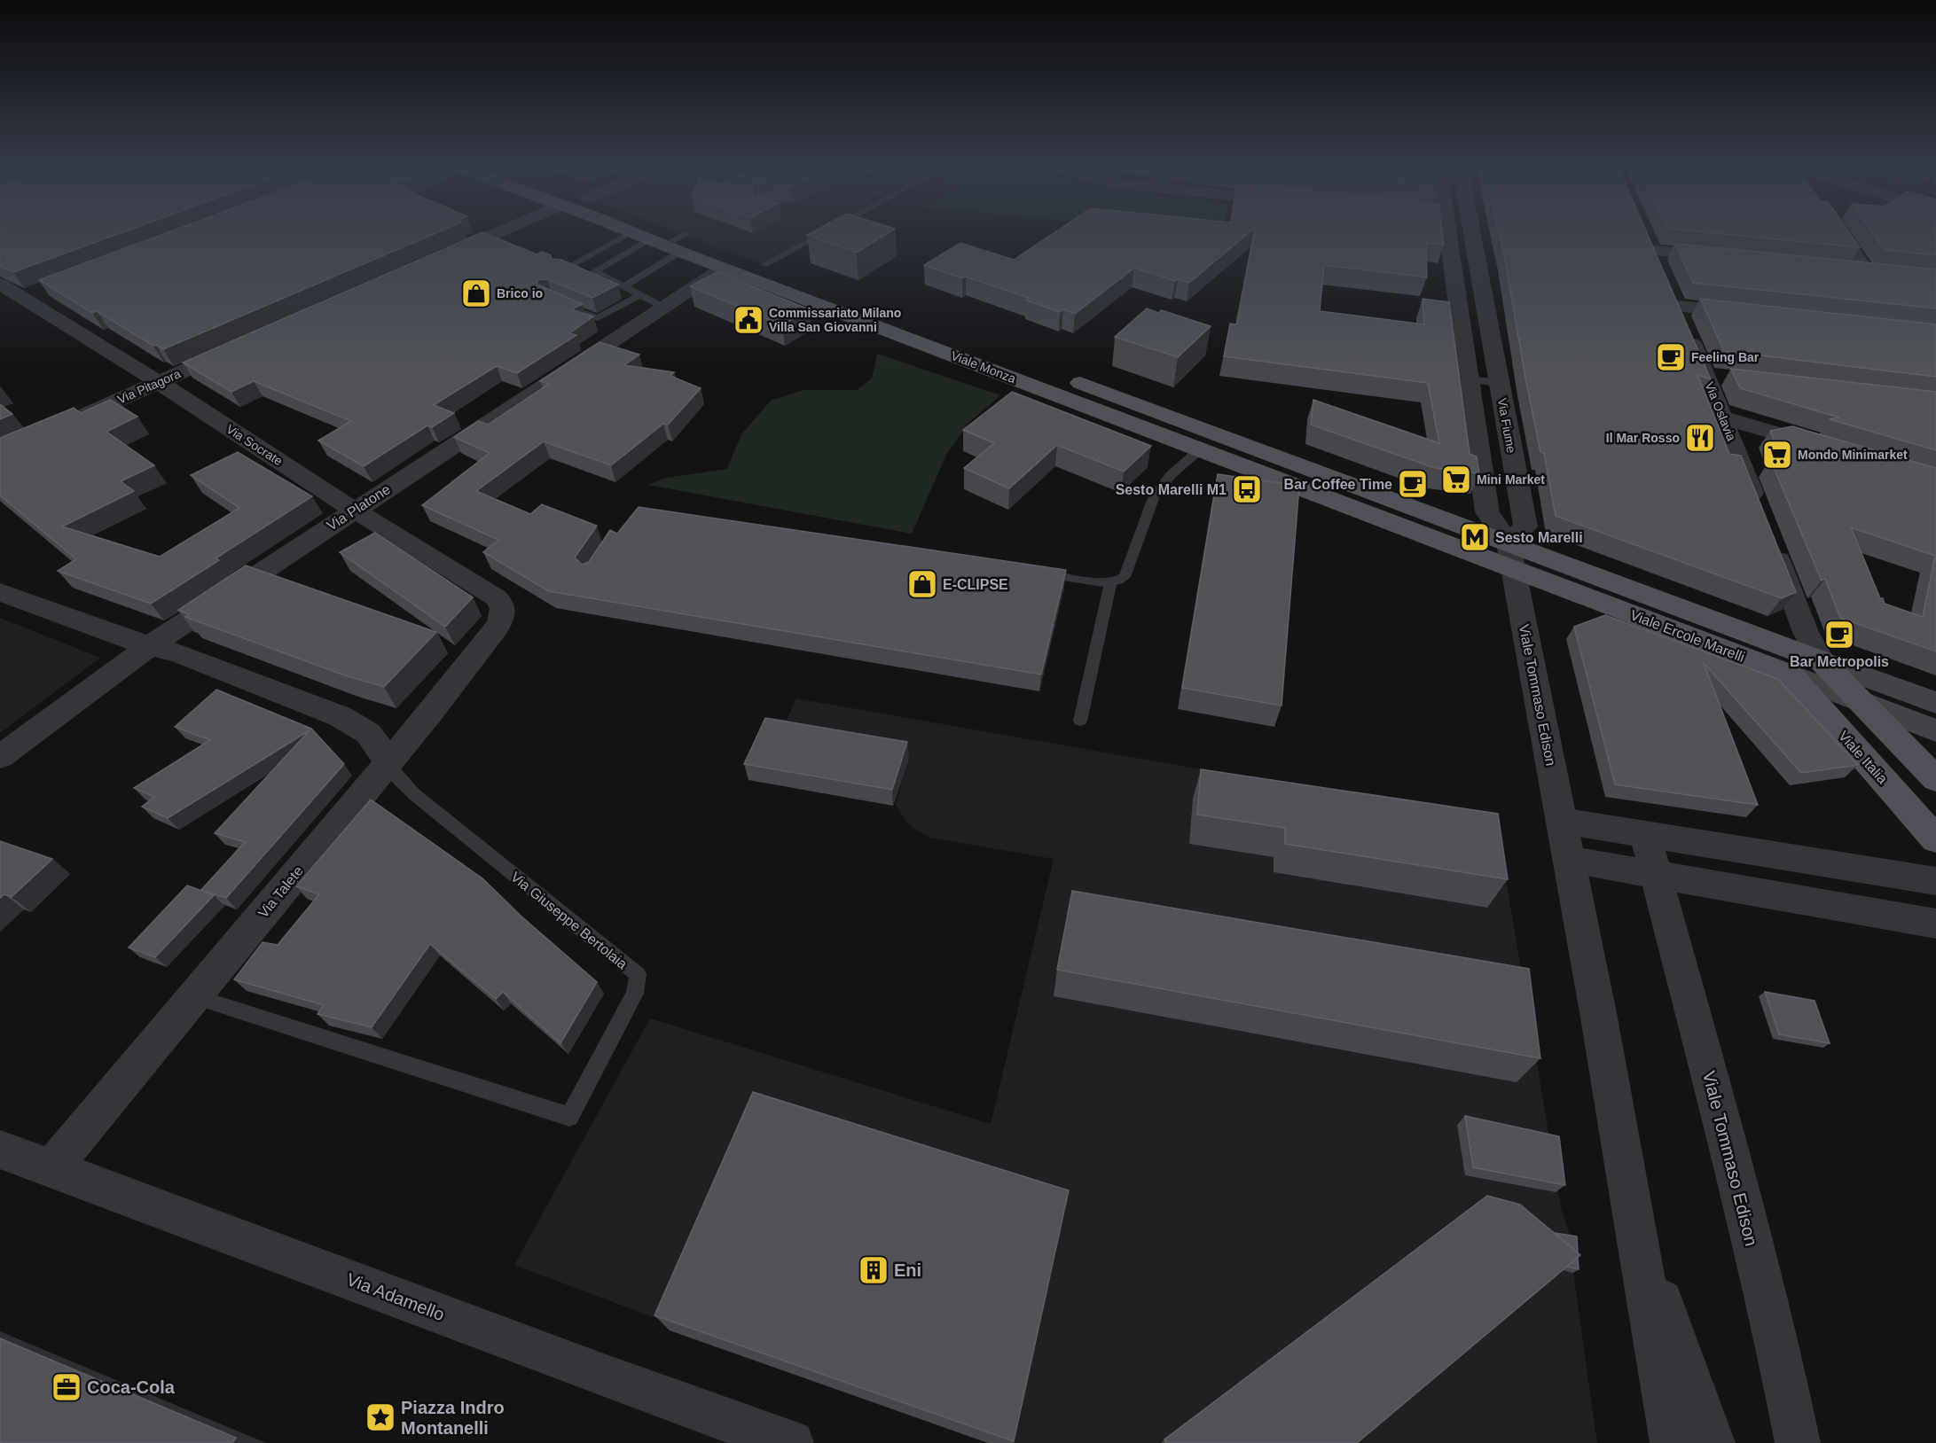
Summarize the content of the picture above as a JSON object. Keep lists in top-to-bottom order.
{
  "streets": {
    "main road": ["Viale Monza", "Viale Ercole Marelli", "Viale Italia"],
    "street": [
      "Via Pitagora",
      "Via Oslavia",
      "Via Fiume",
      "Via Socrate",
      "Via Platone",
      "Viale Tommaso Edison",
      "Via Talete",
      "Via Giuseppe Bertolaia",
      "Via Adamello"
    ]
  },
  "crossings": [
    ["Viale Monza", "Via Platone"],
    ["Viale Monza", "Viale Ercole Marelli"],
    ["Via Pitagora", "Via Socrate"],
    ["Via Oslavia", "Viale Ercole Marelli"],
    ["Via Fiume", "Viale Ercole Marelli"],
    ["Via Fiume", "Viale Tommaso Edison"],
    ["Via Socrate", "Via Platone"],
    ["Via Socrate", "Via Talete"],
    ["Via Platone", "Via Giuseppe Bertolaia"],
    ["Viale Ercole Marelli", "Viale Tommaso Edison"],
    ["Viale Ercole Marelli", "Viale Italia"],
    ["Via Talete", "Via Giuseppe Bertolaia"],
    ["Via Talete", "Via Adamello"]
  ],
  "places": {
    "shop": ["Brico io", "E-CLIPSE"],
    "public building": ["Commissariato Milano Villa San Giovanni"],
    "cafe": ["Feeling Bar", "Bar Coffee Time", "Bar Metropolis"],
    "restaurant": ["Il Mar Rosso"],
    "supermarket": ["Mondo Minimarket", "Mini Market"],
    "bus stop": ["Sesto Marelli M1"],
    "metro station": ["Sesto Marelli"],
    "building": ["Eni"],
    "office": ["Coca-Cola"],
    "place": ["Piazza Indro Montanelli"]
  }
}
